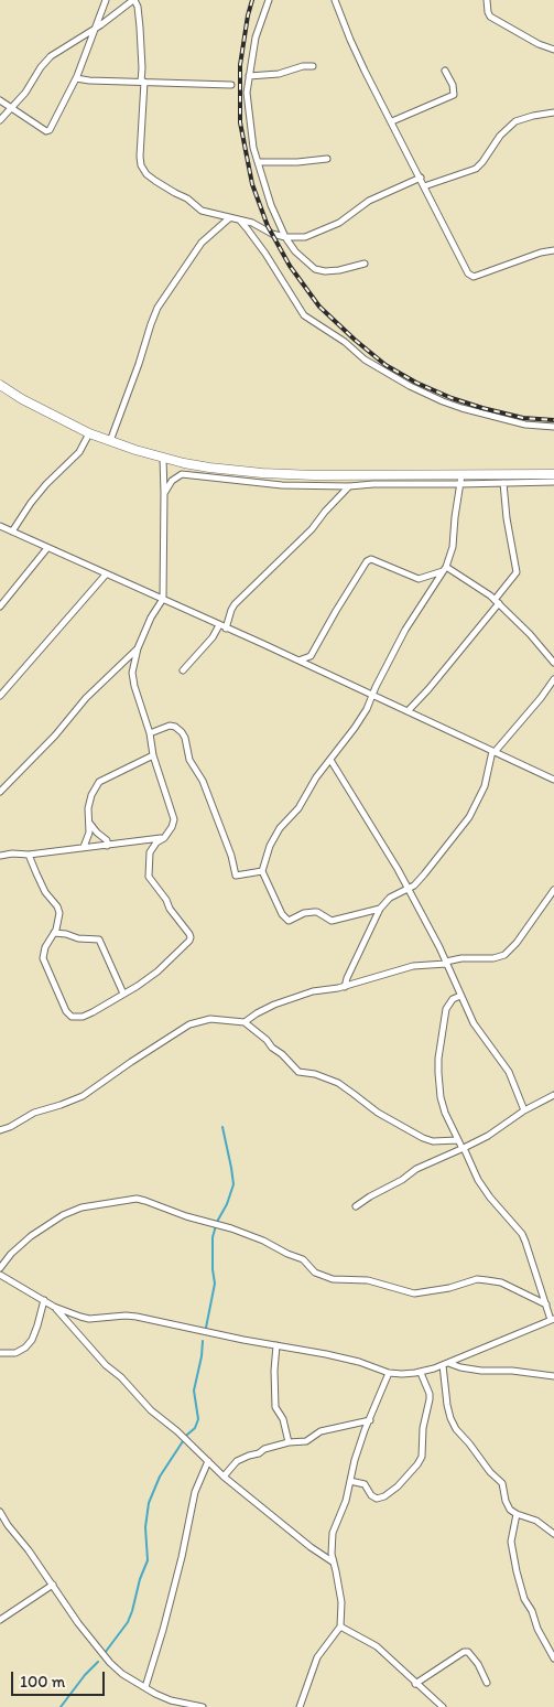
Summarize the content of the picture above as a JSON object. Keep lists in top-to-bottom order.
{
  "scale_bar": "100 m"
}
